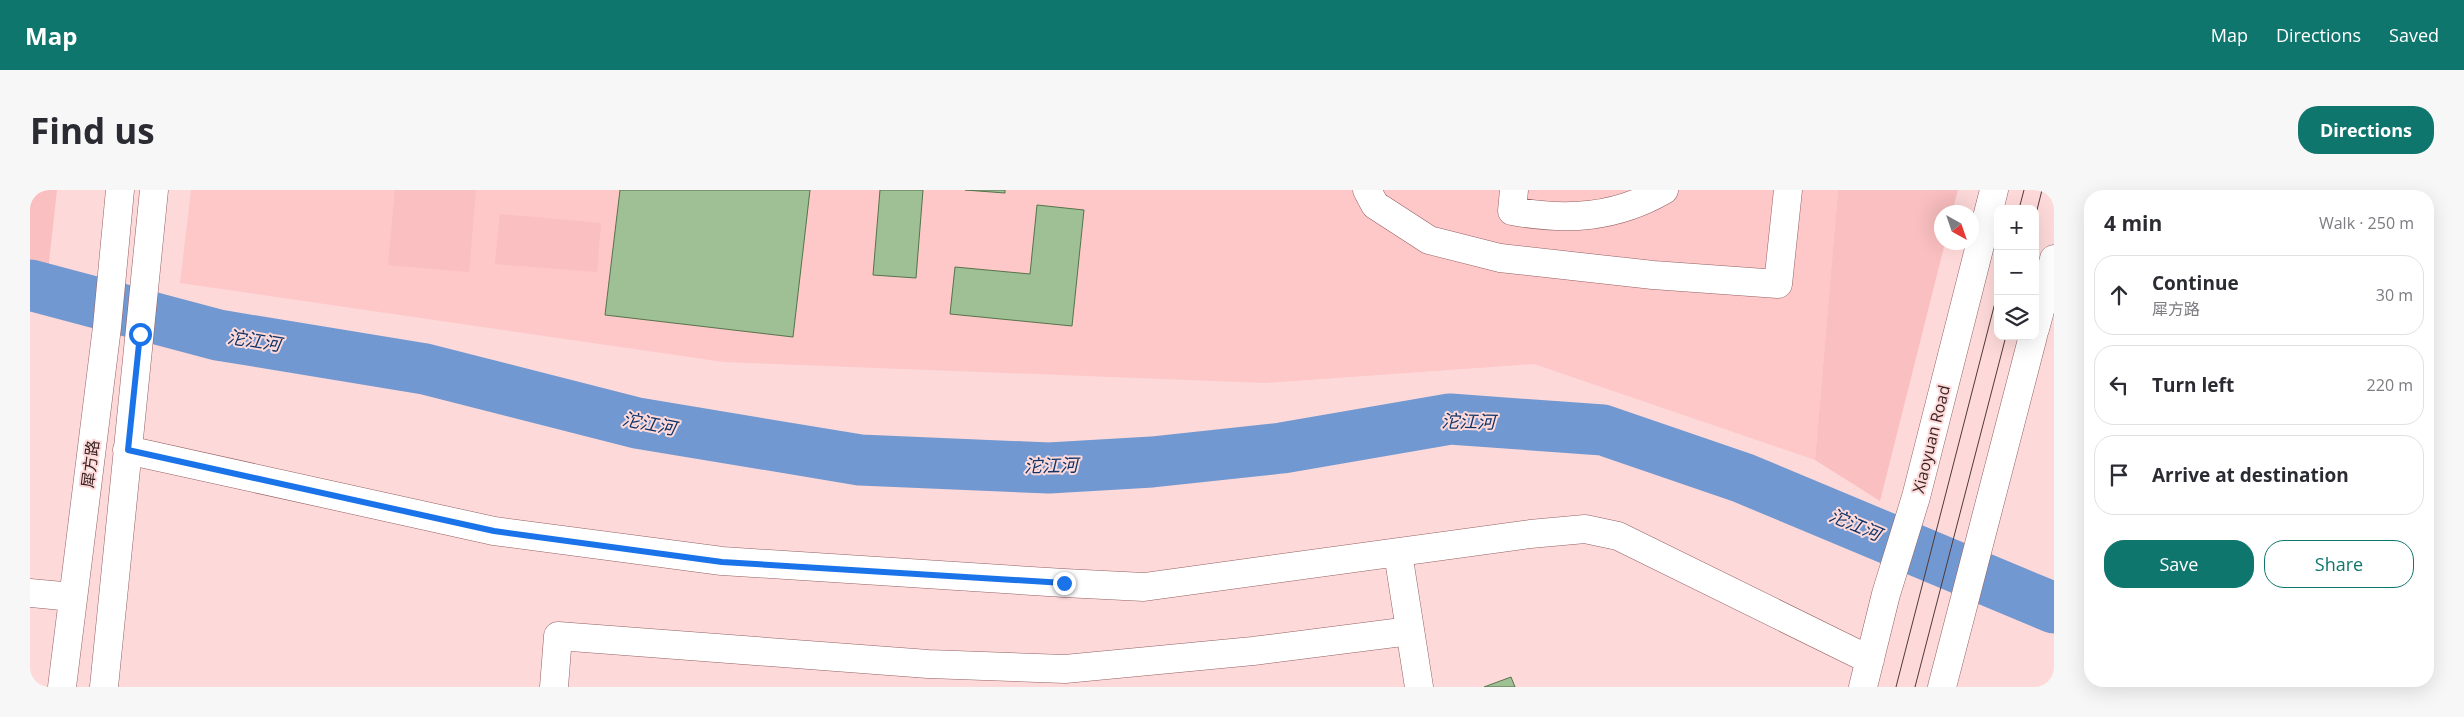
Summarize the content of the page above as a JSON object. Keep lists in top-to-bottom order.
{
  "streets": {
    "street": ["Xiaoyuan Road", "犀方路"]
  },
  "water": ["沱江河"],
  "north": "bottom right",
  "page": {
    "header": "Map",
    "nav": ["Map", "Directions", "Saved"],
    "buttons": [
      "Directions",
      ["Save", "Share"]
    ],
    "title": "Find us",
    "heading": ["4 min", "Walk · 250 m"],
    "map_buttons": ["+", "−"],
    "list": [
      ["Continue", "犀方路", "30 m"],
      ["Turn left", "220 m"],
      "Arrive at destination"
    ]
  }
}
